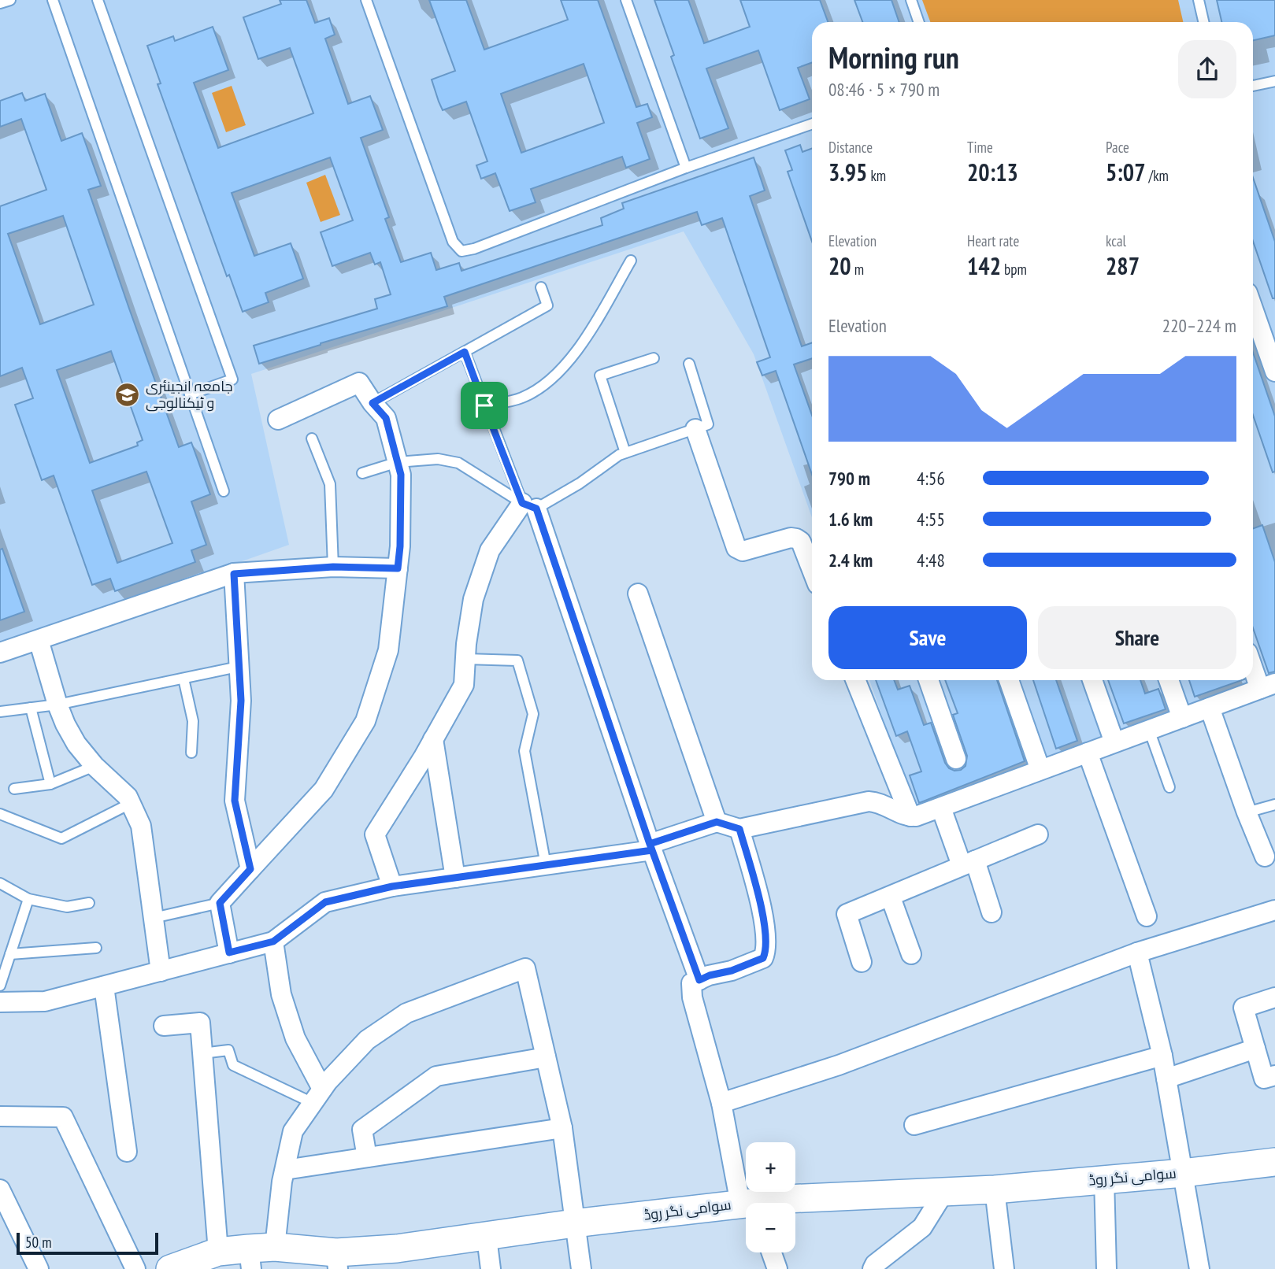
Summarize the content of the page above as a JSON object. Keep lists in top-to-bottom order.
{
  "streets": {
    "street": ["سوامی نگر روڈ"]
  },
  "places": {
    "school or university": ["جامعہ انجینئری و ٹیکنالوجی"]
  },
  "scale_bar": "50 m",
  "page": {
    "heading": ["Morning run", "08:46 · 5 × 790 m"],
    "stats": [
      ["Distance", "3.95 km"],
      ["Time", "20:13"],
      ["Pace", "5:07 /km"],
      ["Elevation", "20 m"],
      ["Heart rate", "142 bpm"],
      ["kcal", "287"]
    ],
    "chart": ["Elevation", "220–224 m"],
    "list": [
      {
        "name": "790 m",
        "note": "4:56"
      },
      {
        "name": "1.6 km",
        "note": "4:55"
      },
      {
        "name": "2.4 km",
        "note": "4:48"
      }
    ],
    "buttons": ["Save", "Share"],
    "map_buttons": ["+", "−"],
    "scale": "50 m"
  }
}
